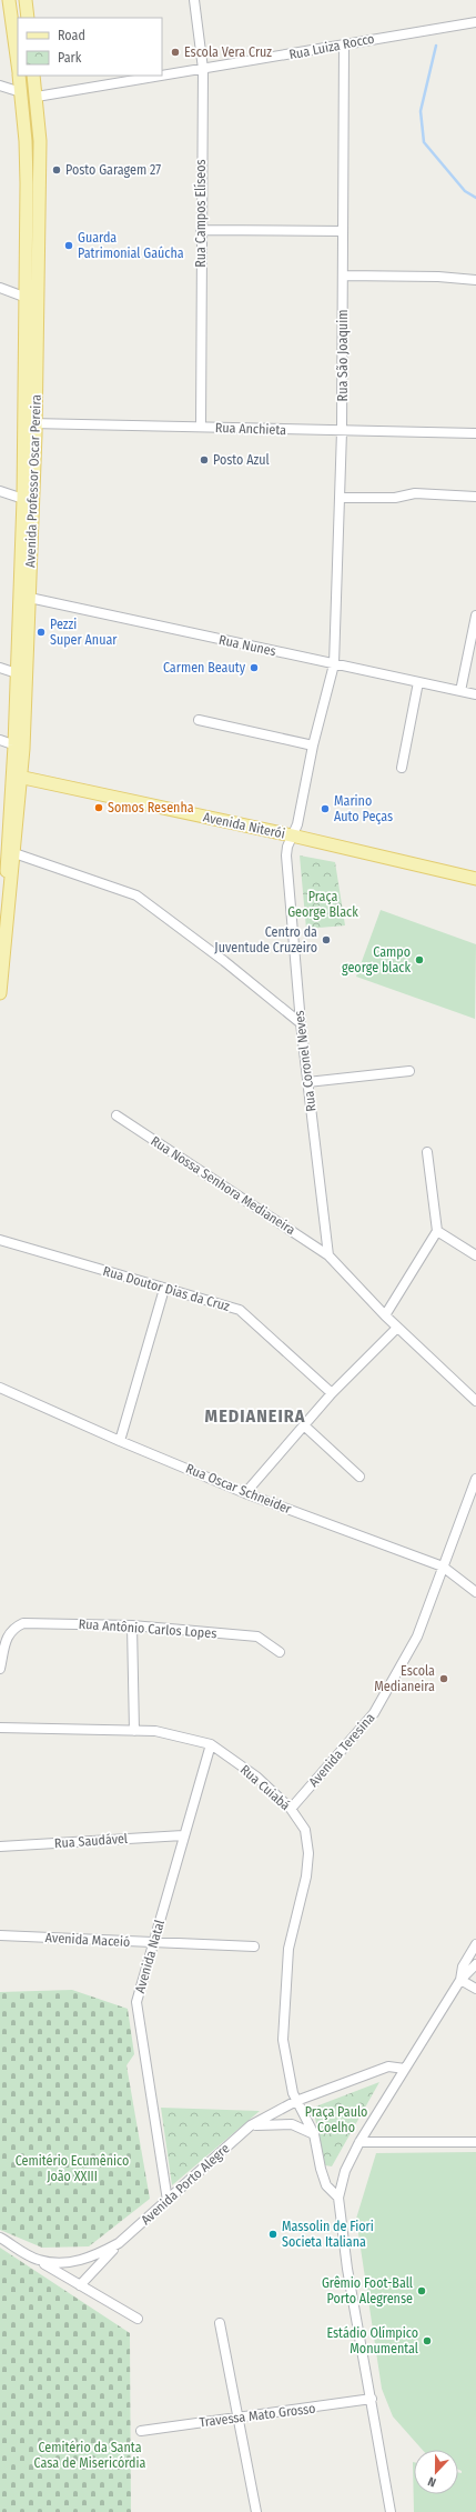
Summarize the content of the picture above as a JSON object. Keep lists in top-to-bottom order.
{
  "streets": {
    "main road": ["Avenida Professor Oscar Pereira", "Avenida Niterói"],
    "street": [
      "Rua Luiza Rocco",
      "Rua Campos Elíseos",
      "Rua São Joaquim",
      "Rua Anchieta",
      "Rua Nunes",
      "Rua Coronel Neves",
      "Rua Nossa Senhora Medianeira",
      "Rua Doutor Dias da Cruz",
      "Rua Oscar Schneider",
      "Rua Antônio Carlos Lopes",
      "Avenida Teresina",
      "Rua Cuiabá",
      "Rua Saudável",
      "Avenida Maceió",
      "Avenida Natal",
      "Avenida Porto Alegre",
      "Travessa Mato Grosso"
    ]
  },
  "crossings": [
    ["Rua Luiza Rocco", "Rua Campos Elíseos"],
    ["Rua Luiza Rocco", "Rua São Joaquim"],
    ["Rua Luiza Rocco", "Avenida Professor Oscar Pereira"],
    ["Rua Campos Elíseos", "Rua Anchieta"],
    ["Rua São Joaquim", "Rua Anchieta"],
    ["Rua São Joaquim", "Rua Nunes"],
    ["Rua São Joaquim", "Rua Coronel Neves"],
    ["Rua Anchieta", "Avenida Professor Oscar Pereira"],
    ["Avenida Professor Oscar Pereira", "Rua Nunes"],
    ["Avenida Professor Oscar Pereira", "Avenida Niterói"],
    ["Rua Nunes", "Rua Coronel Neves"],
    ["Avenida Niterói", "Rua Coronel Neves"],
    ["Rua Coronel Neves", "Rua Nossa Senhora Medianeira"],
    ["Rua Oscar Schneider", "Avenida Teresina"],
    ["Avenida Teresina", "Rua Cuiabá"],
    ["Rua Cuiabá", "Avenida Natal"],
    ["Rua Cuiabá", "Avenida Porto Alegre"],
    ["Rua Saudável", "Avenida Natal"],
    ["Avenida Maceió", "Avenida Natal"],
    ["Avenida Natal", "Avenida Porto Alegre"]
  ],
  "districts": ["MEDIANEIRA"],
  "parks": [
    "Praça George Black",
    "Praça Paulo Coelho",
    "Cemitério Ecumênico João XXIII",
    "Cemitério da Santa Casa de Misericórdia"
  ],
  "places": [
    "Escola Vera Cruz",
    "Posto Garagem 27",
    "Guarda Patrimonial Gaúcha",
    "Posto Azul",
    "Pezzi Super Anuar",
    "Carmen Beauty",
    "Somos Resenha",
    "Marino Auto Peças",
    "Centro da Juventude Cruzeiro",
    "Campo george black",
    "Escola Medianeira",
    "Massolin de Fiori Societa Italiana",
    "Grêmio Foot-Ball Porto Alegrense",
    "Estádio Olímpico Monumental"
  ],
  "legend": ["Road", "Park"],
  "north": "bottom"
}
